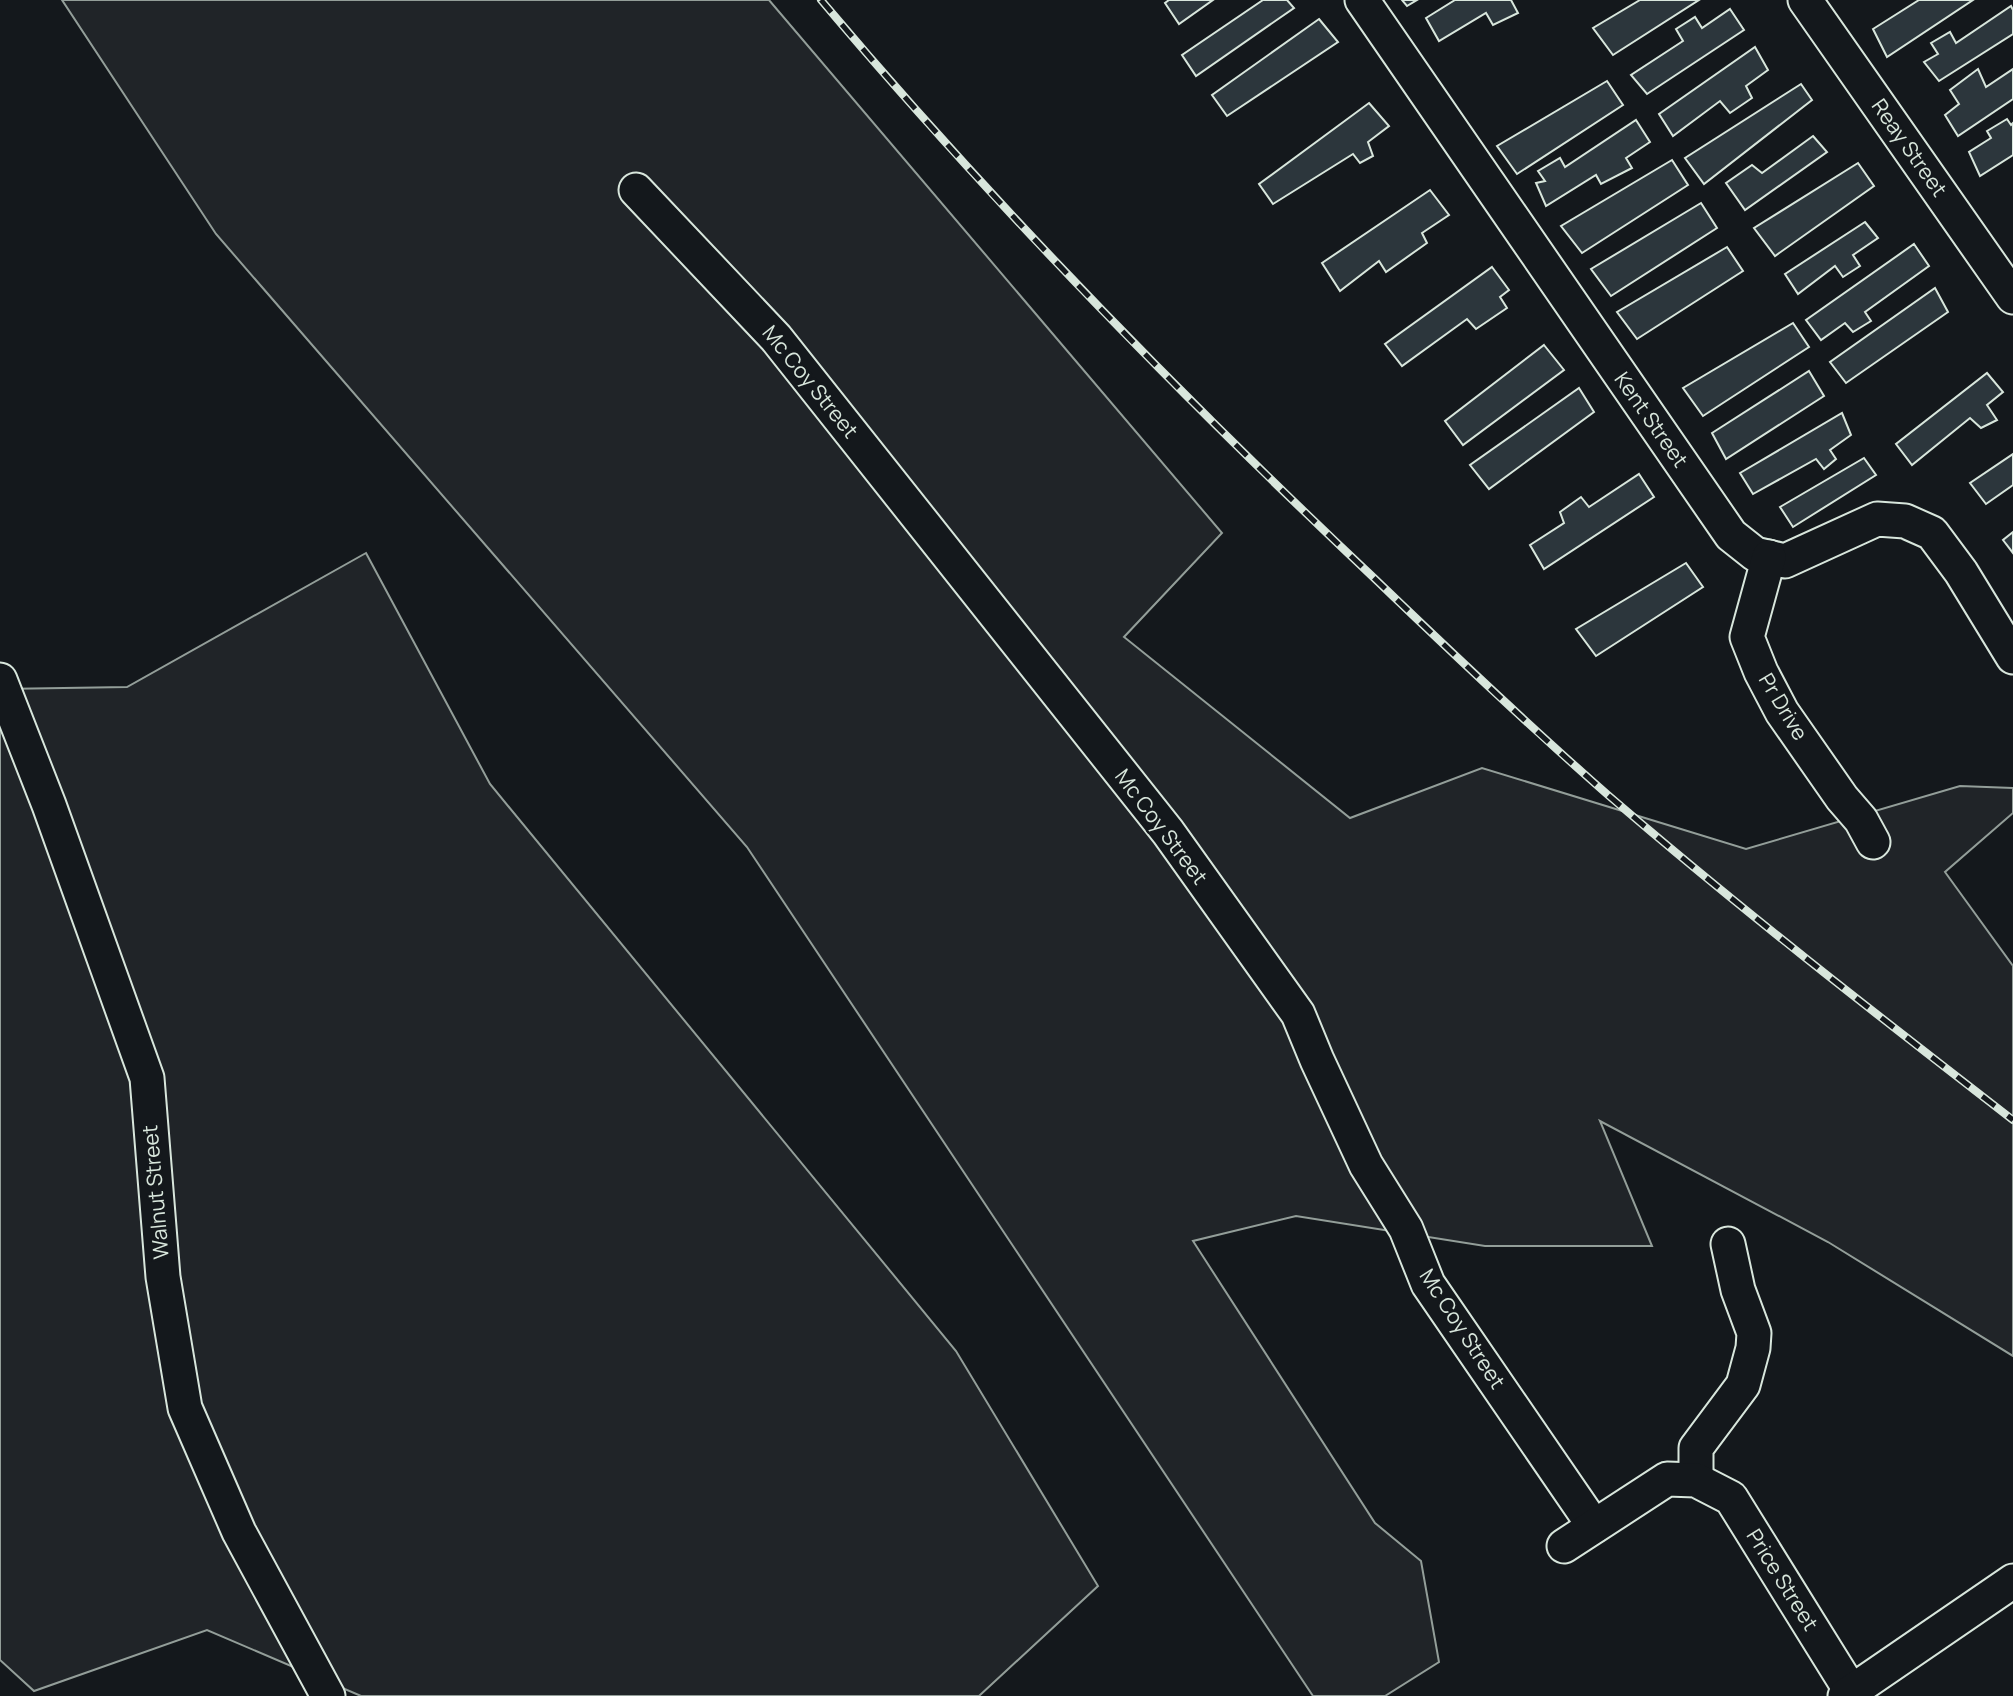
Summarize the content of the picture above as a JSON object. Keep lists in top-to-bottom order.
{
  "streets": {
    "street": [
      "Reay Street",
      "Mc Coy Street",
      "Kent Street",
      "Pr Drive",
      "Walnut Street",
      "Price Street"
    ]
  },
  "crossings": [
    ["Kent Street", "Pr Drive"]
  ]
}
